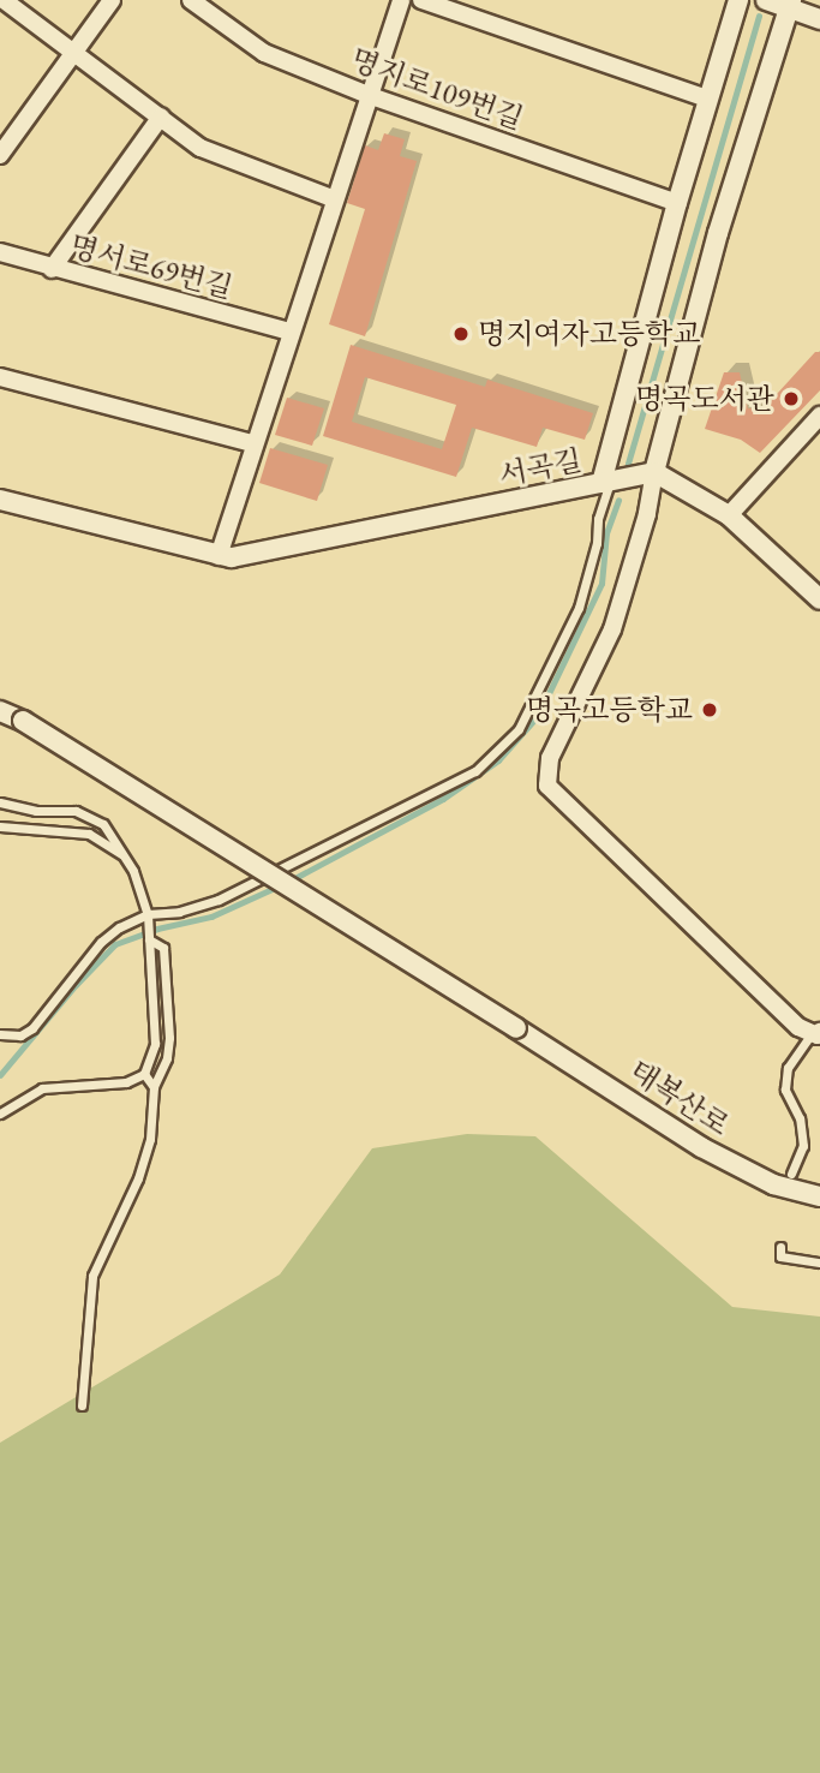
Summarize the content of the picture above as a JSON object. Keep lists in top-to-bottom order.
{
  "streets": {
    "street": [
      "명지로109번길",
      "명서로69번길",
      "서곡길",
      "태복산로"
    ]
  },
  "crossings": [
    ["명지로109번길", "서곡길"]
  ],
  "places": ["명지여자고등학교", "명곡도서관", "명곡고등학교"]
}
